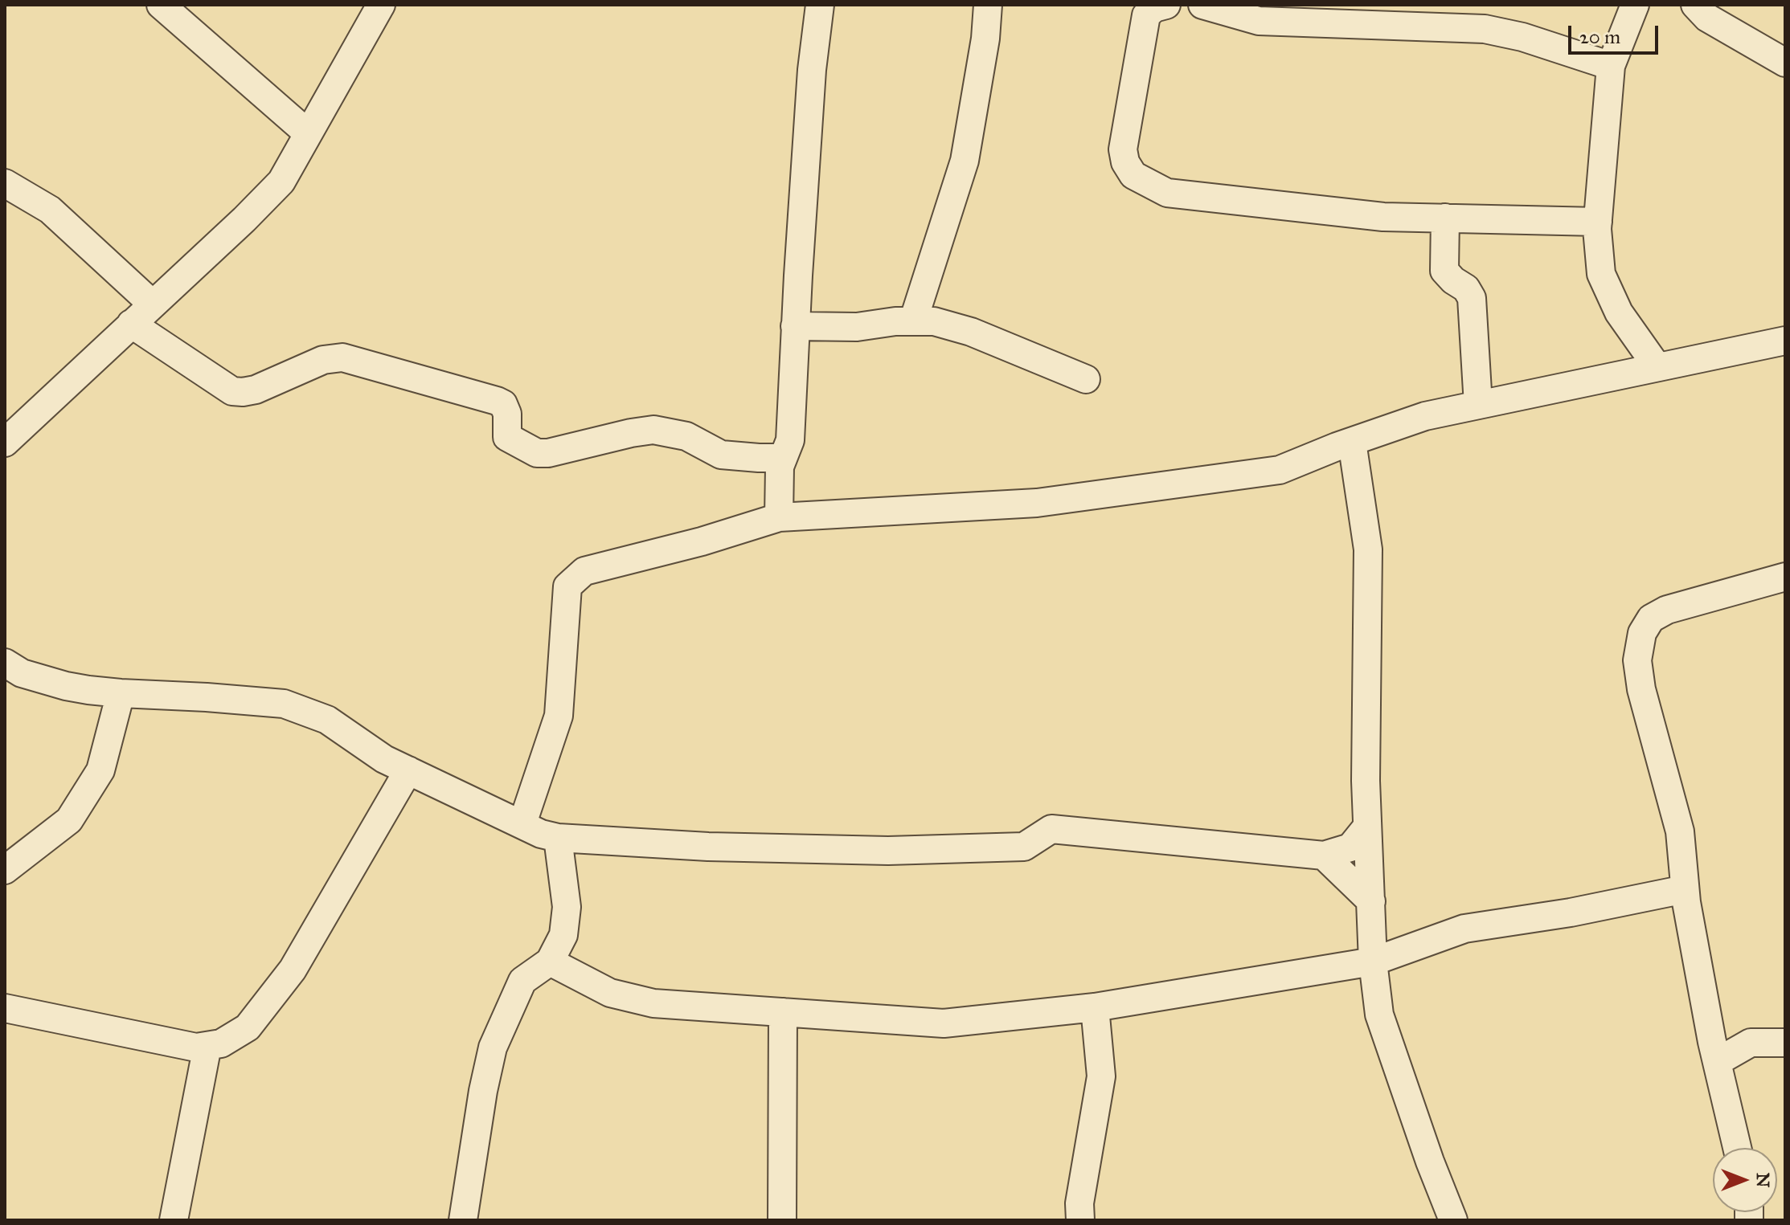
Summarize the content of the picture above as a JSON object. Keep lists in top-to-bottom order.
{
  "scale_bar": "20 m",
  "north": "right"
}
